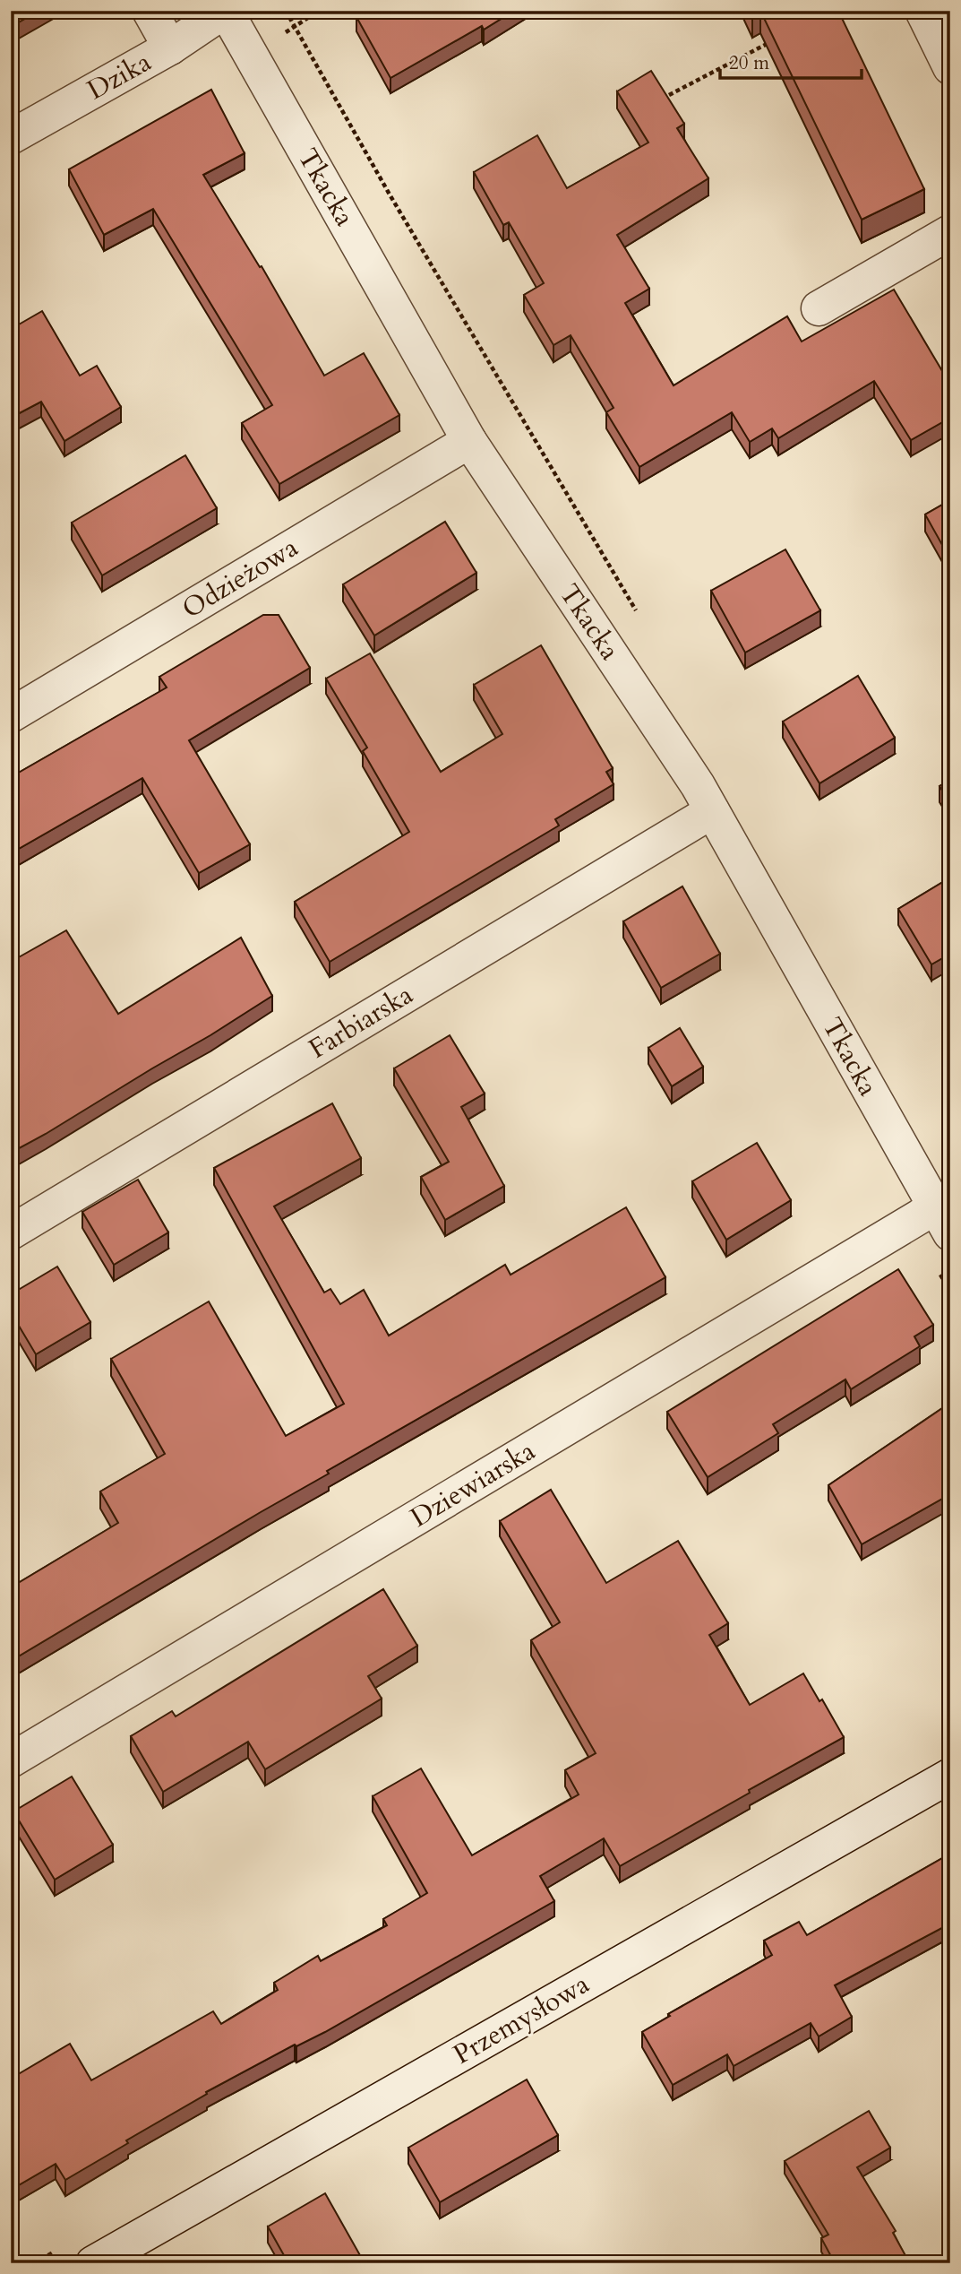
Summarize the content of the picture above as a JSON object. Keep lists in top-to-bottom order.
{
  "streets": {
    "street": [
      "Dzika",
      "Tkacka",
      "Odzieżowa",
      "Farbiarska",
      "Dziewiarska",
      "Przemysłowa"
    ]
  },
  "crossings": [
    ["Dzika", "Tkacka"],
    ["Tkacka", "Odzieżowa"],
    ["Tkacka", "Farbiarska"],
    ["Tkacka", "Dziewiarska"]
  ],
  "scale_bar": "20 m"
}
